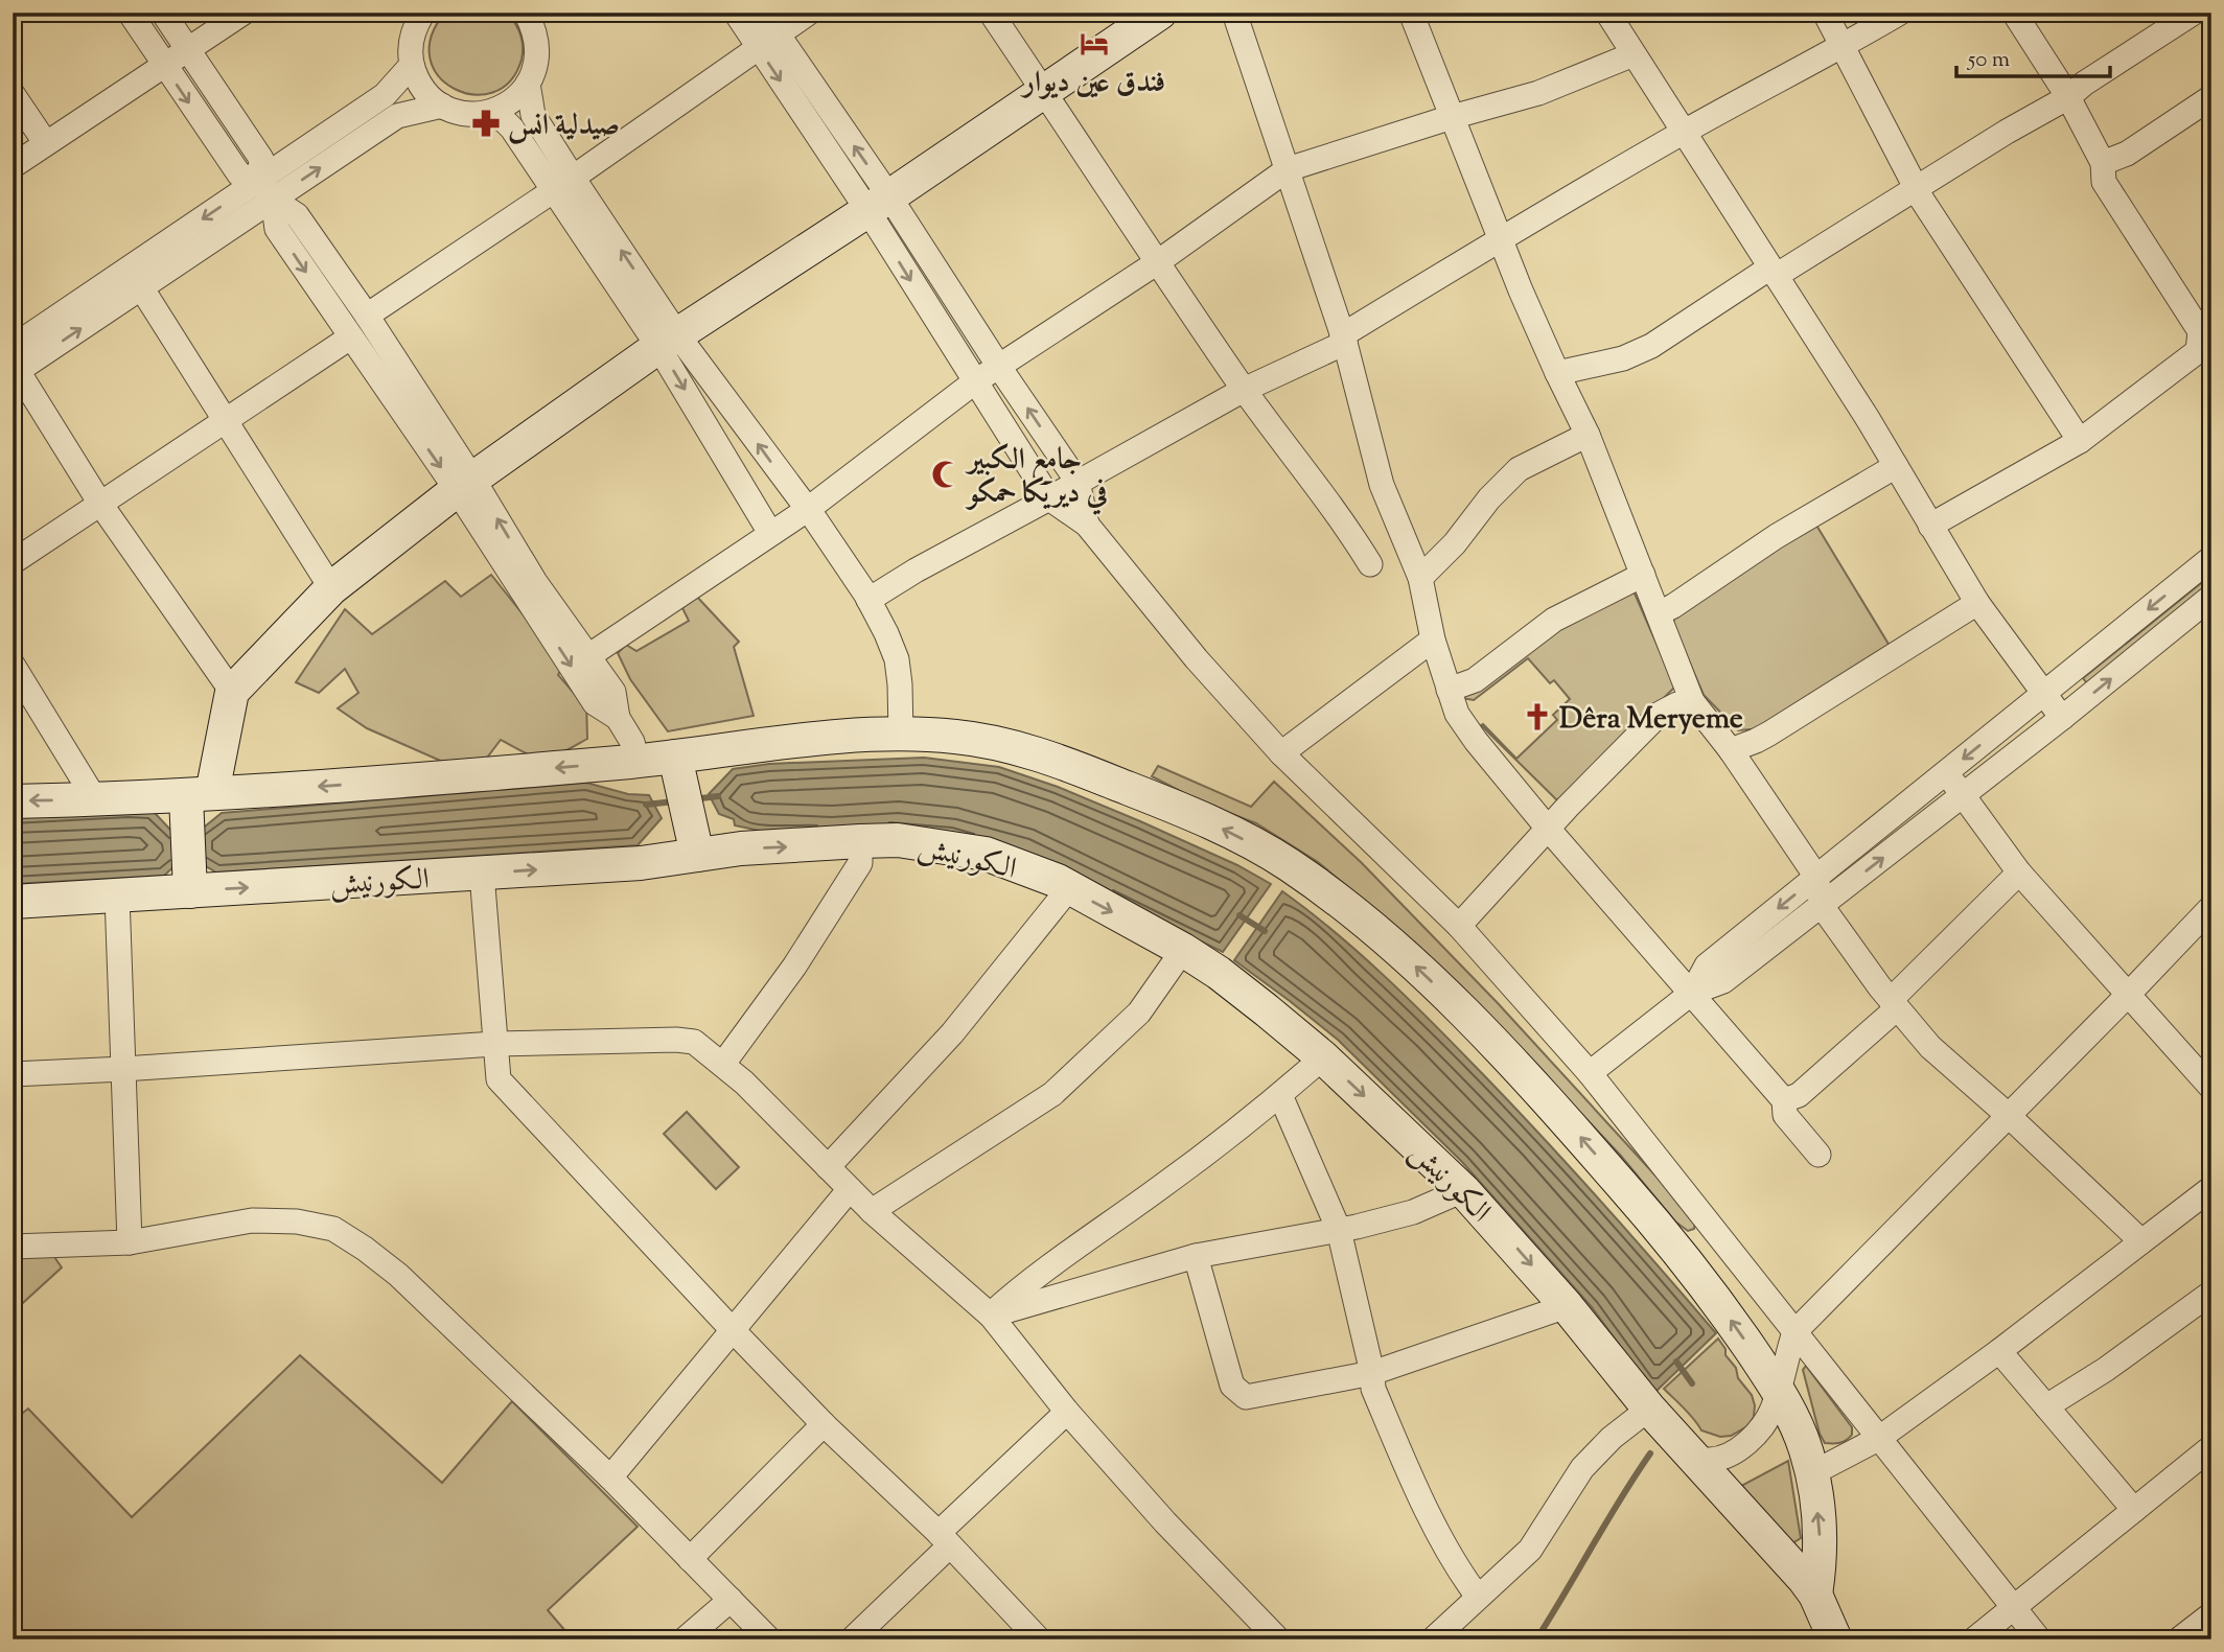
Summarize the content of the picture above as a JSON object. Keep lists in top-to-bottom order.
{
  "streets": {
    "main road": ["الكورنيش"]
  },
  "places": {
    "hotel": ["فندق عين ديوار"],
    "pharmacy": ["صيدلية انس"],
    "mosque": ["جامع الكبير في ديريكا حمكو"],
    "church": ["Dêra Meryeme"]
  },
  "scale_bar": "50 m"
}
